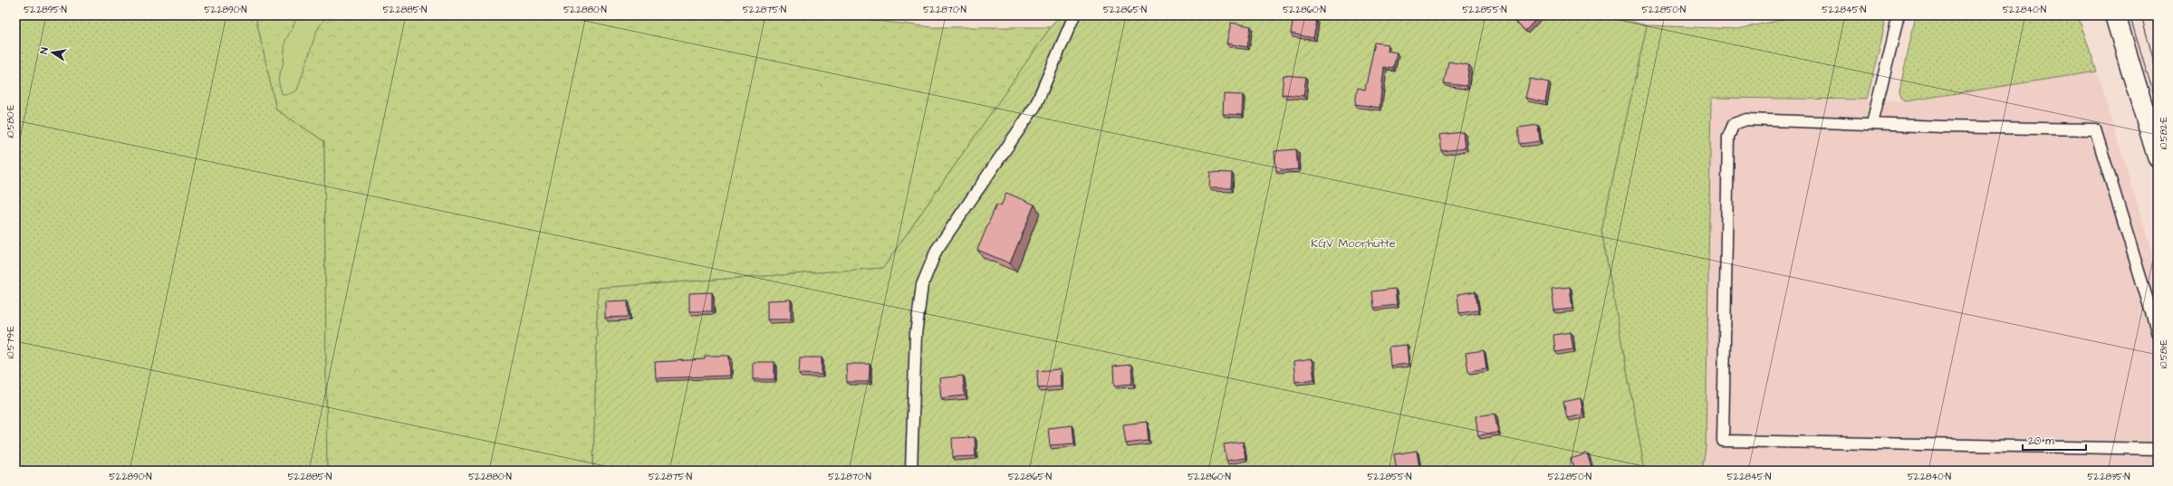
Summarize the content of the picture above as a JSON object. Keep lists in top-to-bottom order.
{
  "parks": ["KGV Moorhütte"],
  "scale_bar": "20 m",
  "north": "left",
  "coordinates": [
    "52.2895°N",
    "52.2890°N",
    "52.2885°N",
    "52.2880°N",
    "52.2875°N",
    "52.2870°N",
    "52.2865°N",
    "52.2860°N",
    "52.2855°N",
    "52.2850°N",
    "52.2845°N",
    "52.2840°N",
    "10.580°E",
    "10.582°E",
    "10.579°E",
    "10.581°E",
    "52.2835°N"
  ]
}
